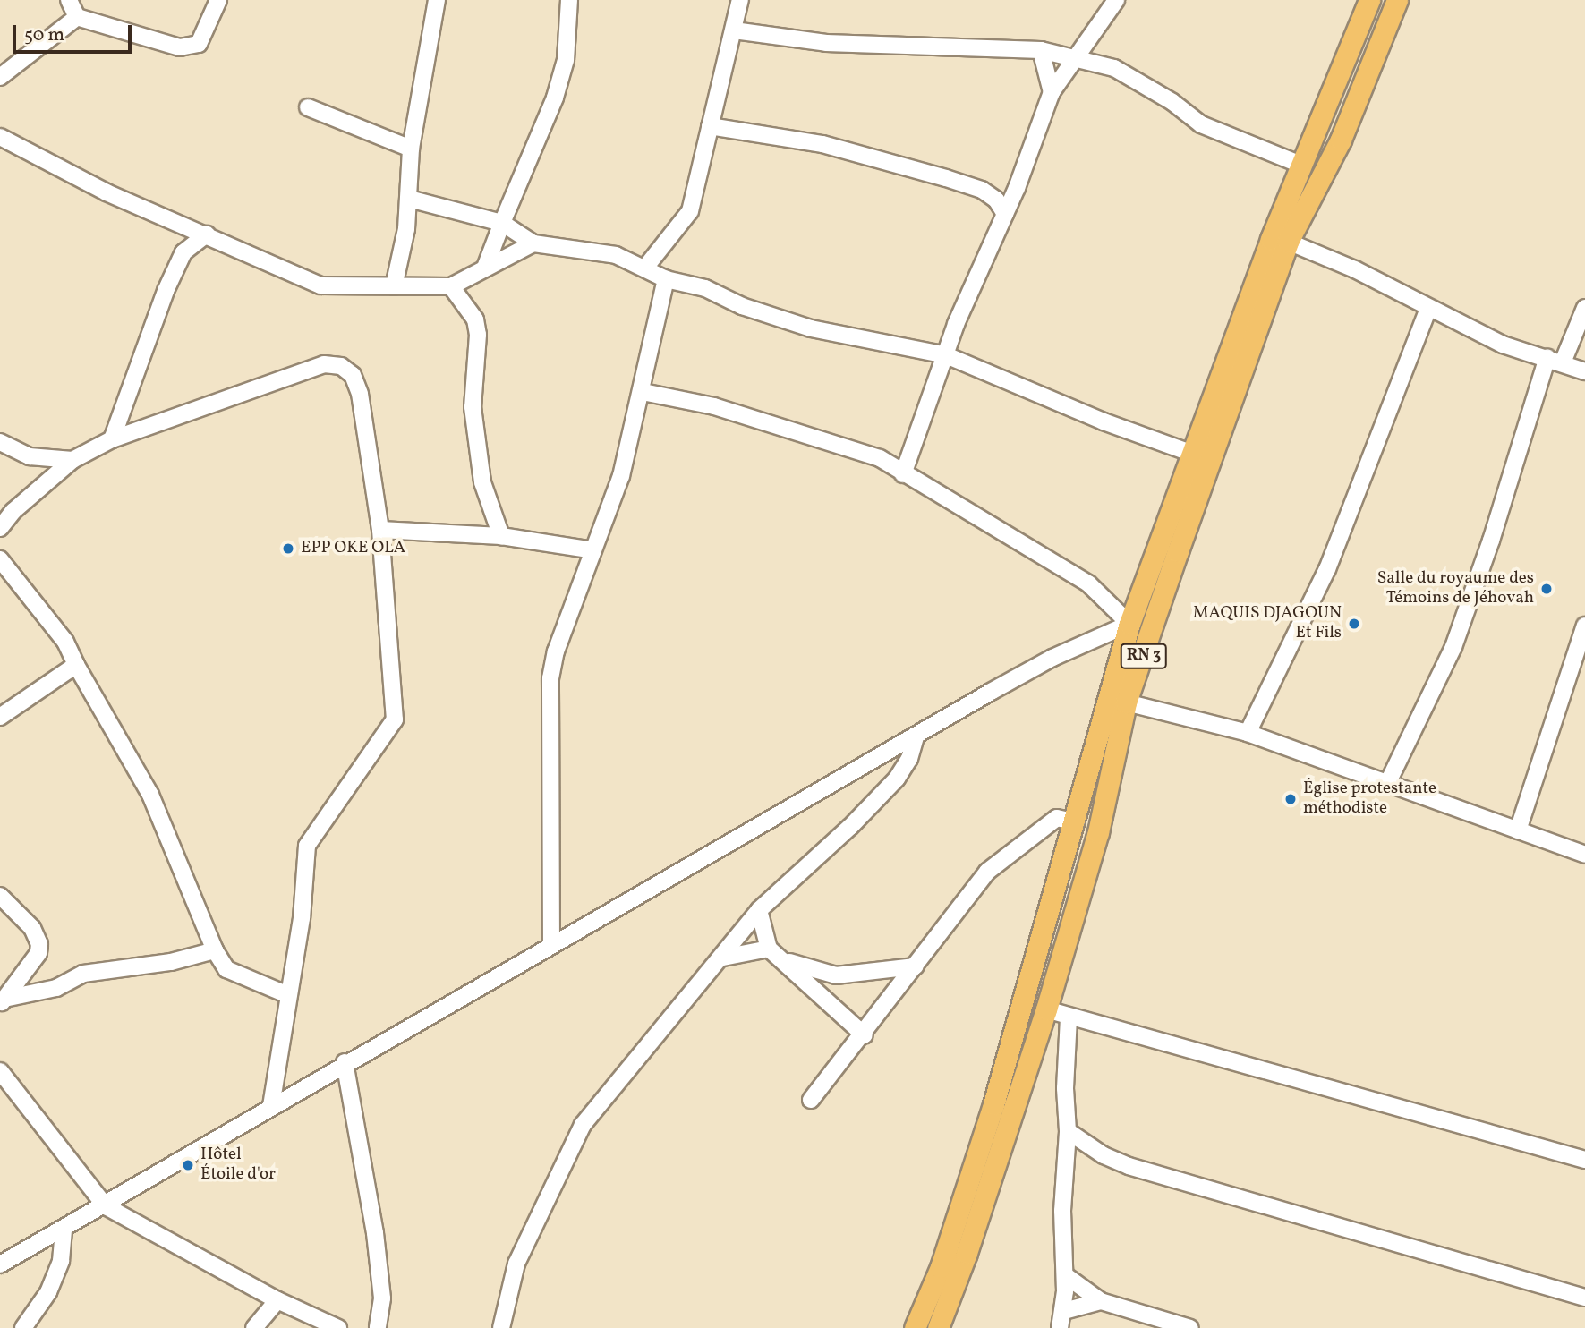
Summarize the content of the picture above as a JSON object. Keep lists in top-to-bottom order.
{
  "streets": {
    "main road": ["RN 3"]
  },
  "places": [
    "EPP OKE OLA",
    "Salle du royaume des Témoins de Jéhovah",
    "MAQUIS DJAGOUN Et Fils",
    "Église protestante méthodiste",
    "Hôtel Étoile d'or"
  ],
  "scale_bar": "50 m"
}
